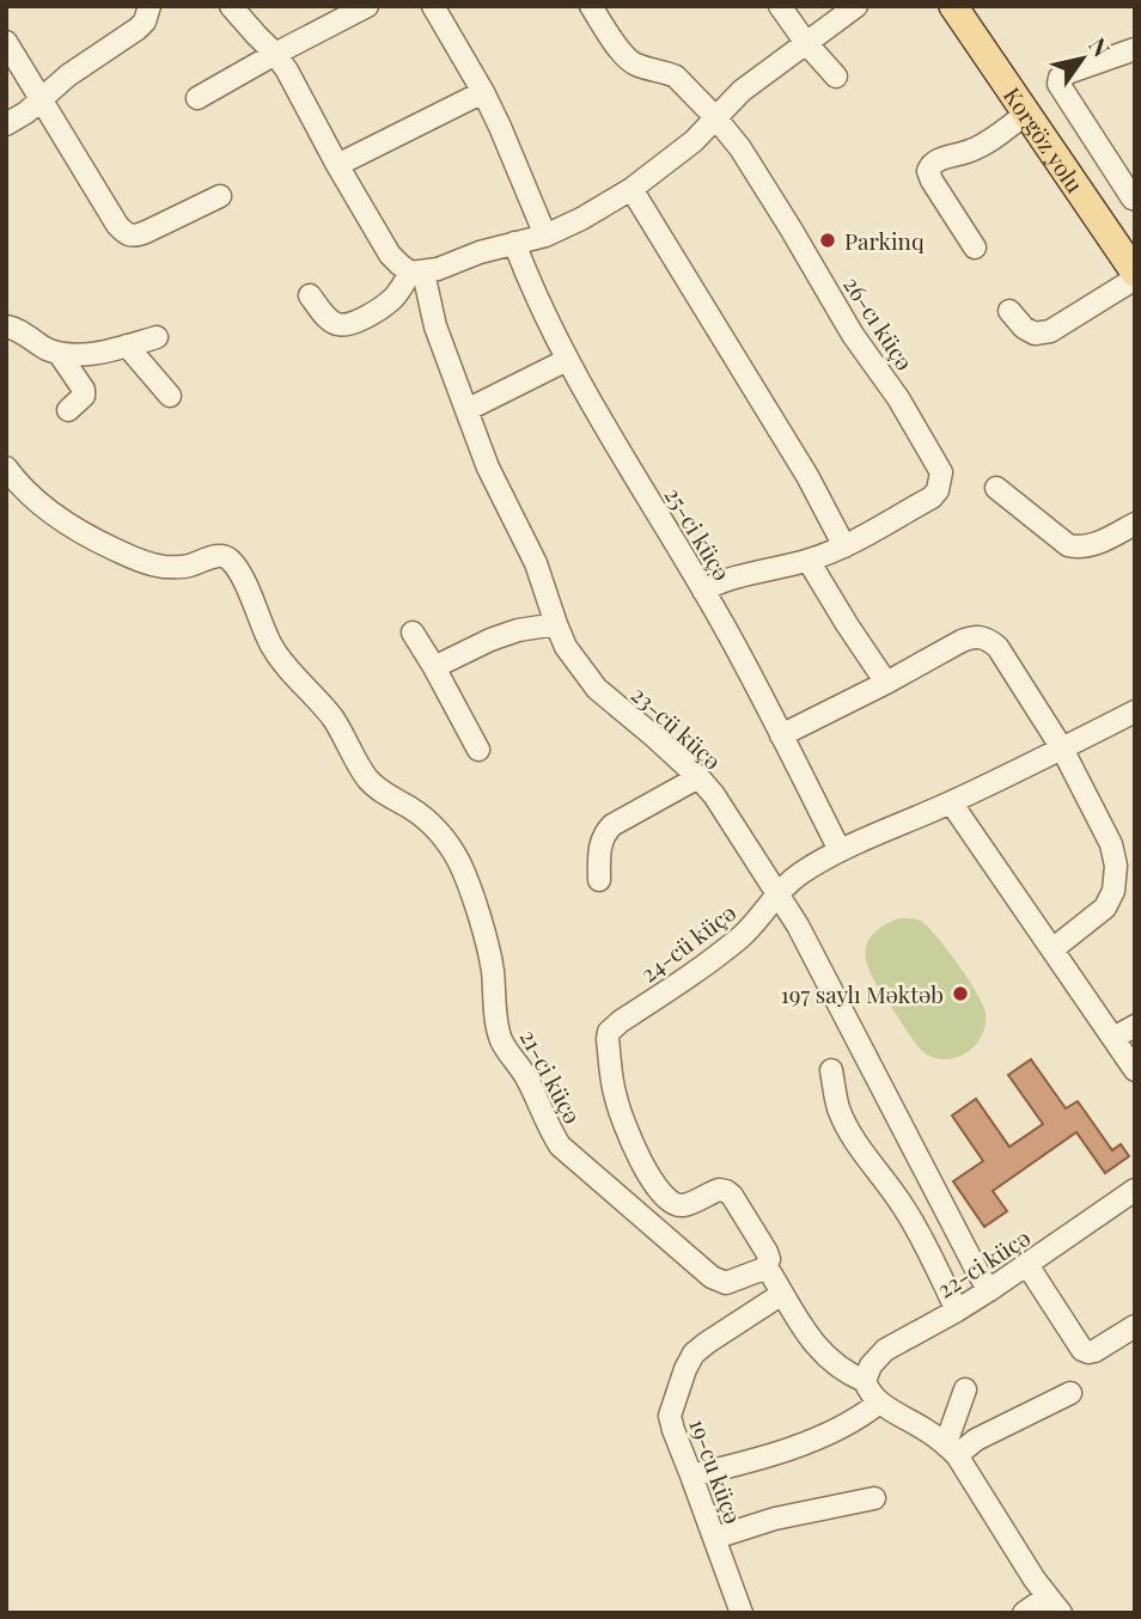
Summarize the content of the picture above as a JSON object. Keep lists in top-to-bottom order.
{
  "streets": {
    "main road": ["Korgöz yolu"],
    "street": [
      "26-cı küçə",
      "25-ci küçə",
      "23-cü küçə",
      "24-cü küçə",
      "21-ci küçə",
      "22-ci küçə",
      "19-cu küçə"
    ]
  },
  "crossings": [
    ["26-cı küçə", "25-ci küçə"],
    ["25-ci küçə", "24-cü küçə"],
    ["23-cü küçə", "24-cü küçə"],
    ["23-cü küçə", "22-ci küçə"],
    ["24-cü küçə", "21-ci küçə"]
  ],
  "places": ["Parkinq", "197 saylı Məktəb"],
  "north": "top right"
}
